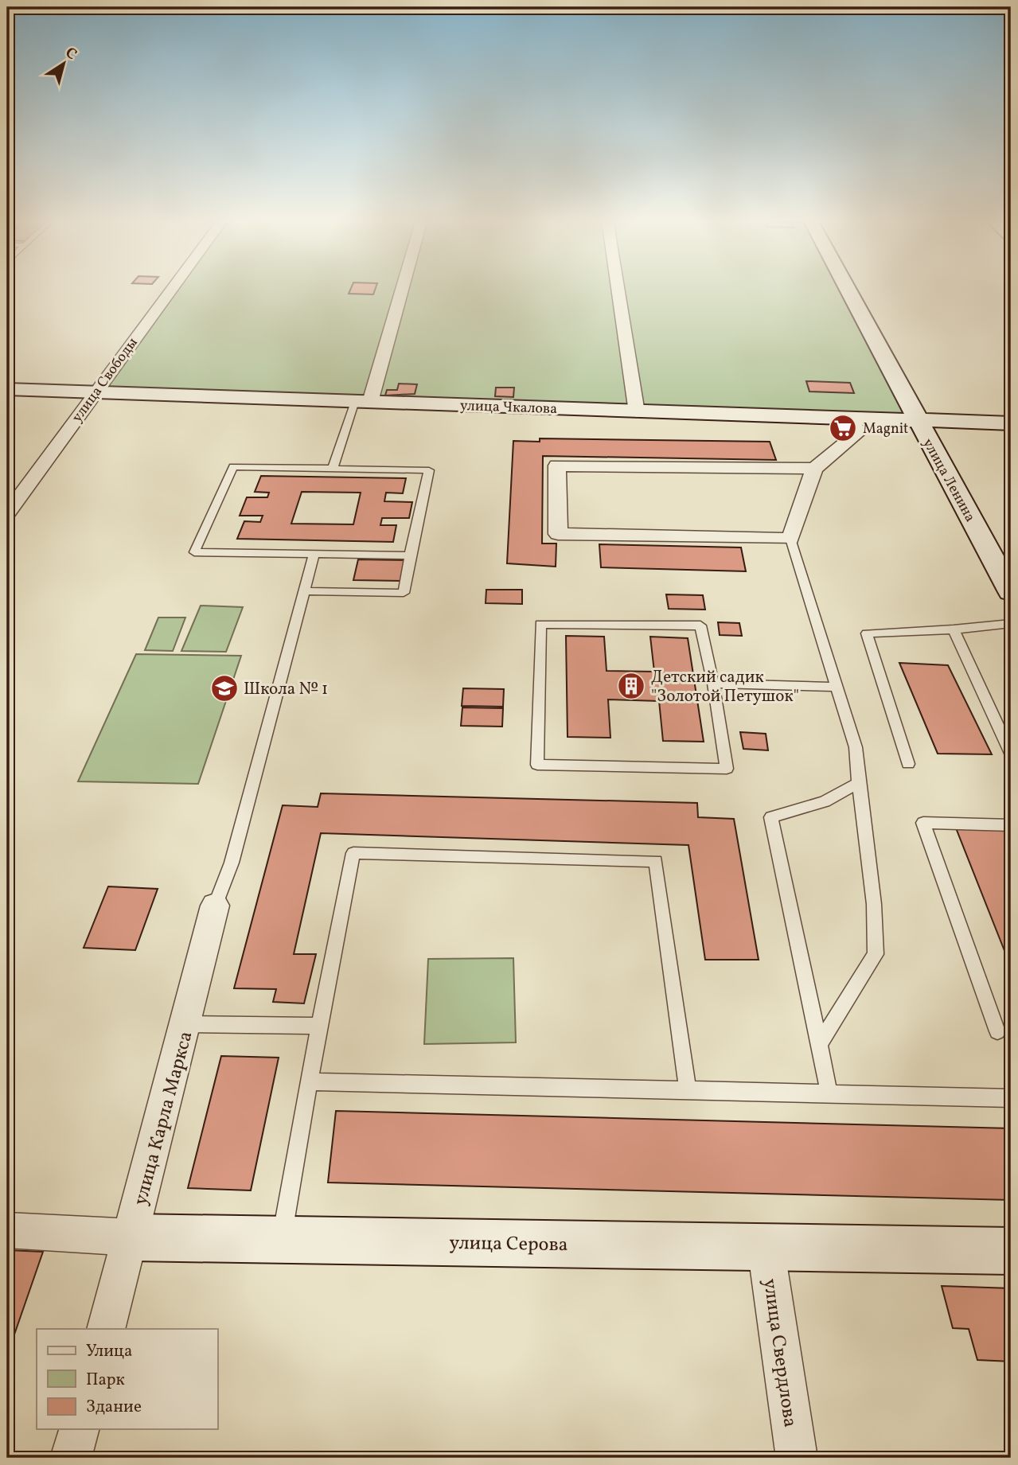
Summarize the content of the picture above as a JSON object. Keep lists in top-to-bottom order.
{
  "streets": {
    "street": [
      "улица Свободы",
      "улица Чкалова",
      "улица Ленина",
      "улица Карла Маркса",
      "улица Серова",
      "улица Свердлова"
    ]
  },
  "crossings": [
    ["улица Свободы", "улица Чкалова"],
    ["улица Чкалова", "улица Ленина"],
    ["улица Карла Маркса", "улица Серова"],
    ["улица Серова", "улица Свердлова"]
  ],
  "places": {
    "supermarket": ["Magnit"],
    "building": ["Детский садик \"Золотой Петушок\""],
    "school or university": ["Школа № 1"]
  },
  "legend": ["Улица", "Парк", "Здание"],
  "north": "top right"
}
